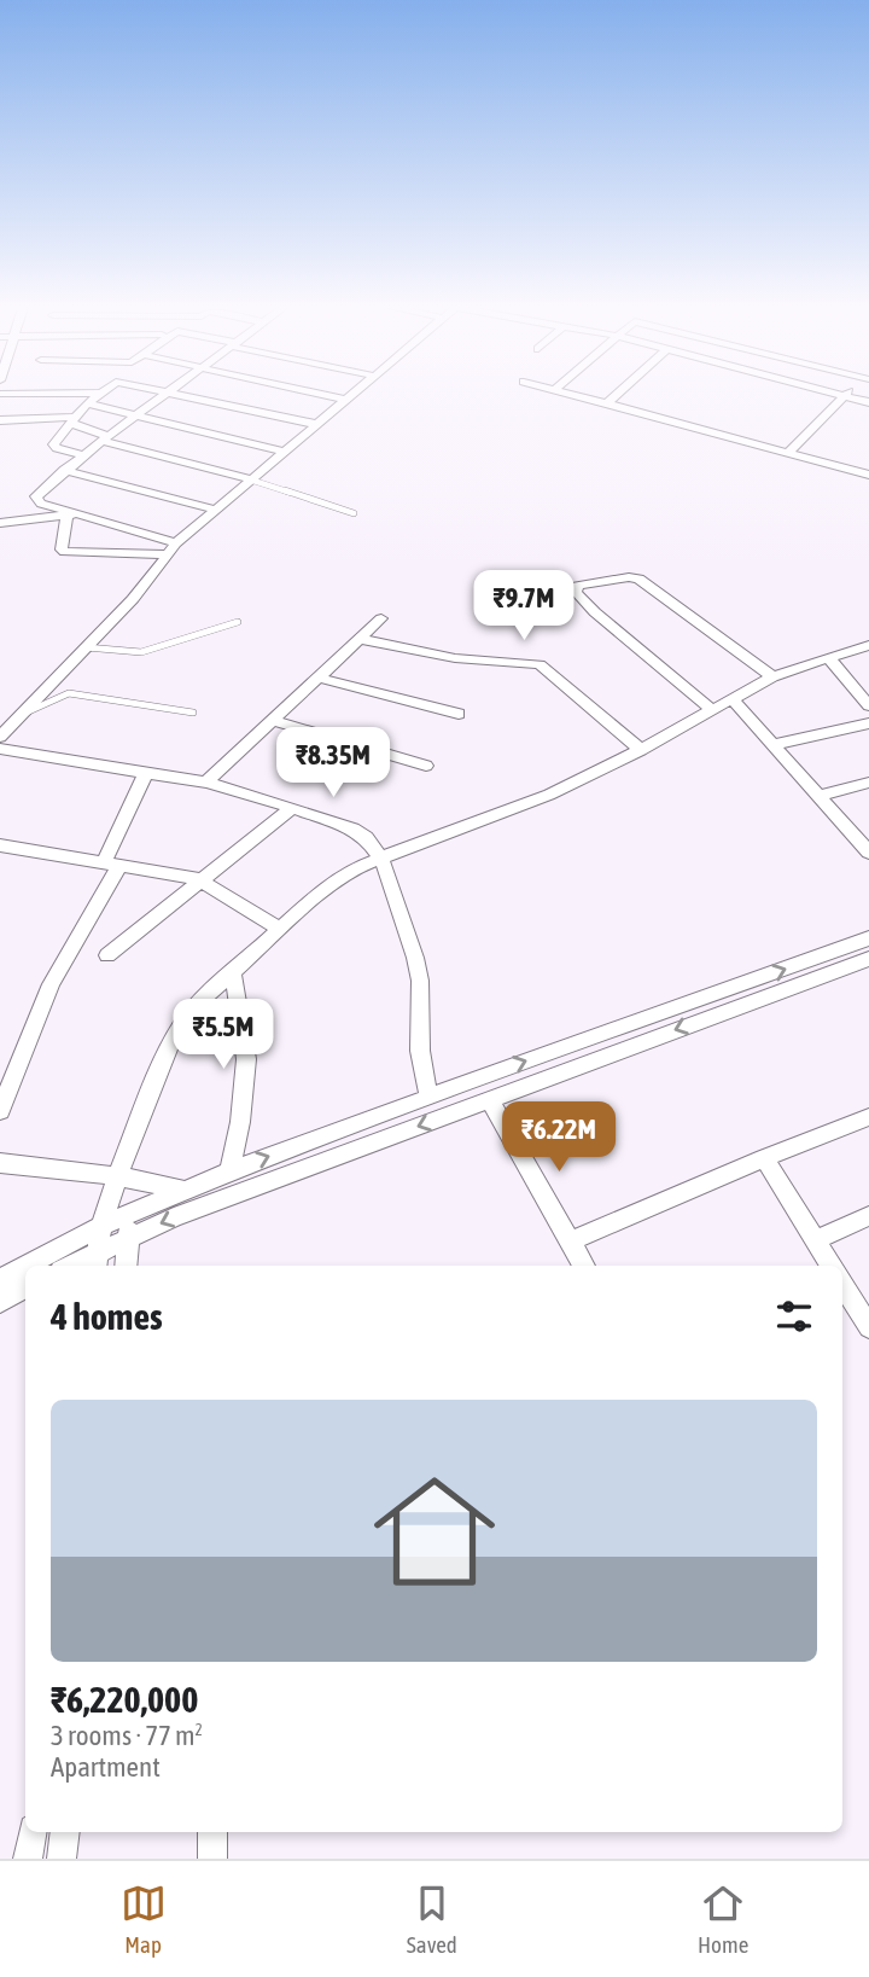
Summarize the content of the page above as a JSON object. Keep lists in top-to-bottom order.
{
  "page": {
    "price": [
      "₹9.7M",
      "₹8.35M",
      "₹5.5M",
      "₹6.22M"
    ],
    "heading": "4 homes",
    "list": [
      {
        "name": "₹6,220,000",
        "note": "3 rooms · 77 m² · Apartment"
      }
    ],
    "tabs": ["Map", "Saved", "Home"]
  }
}
